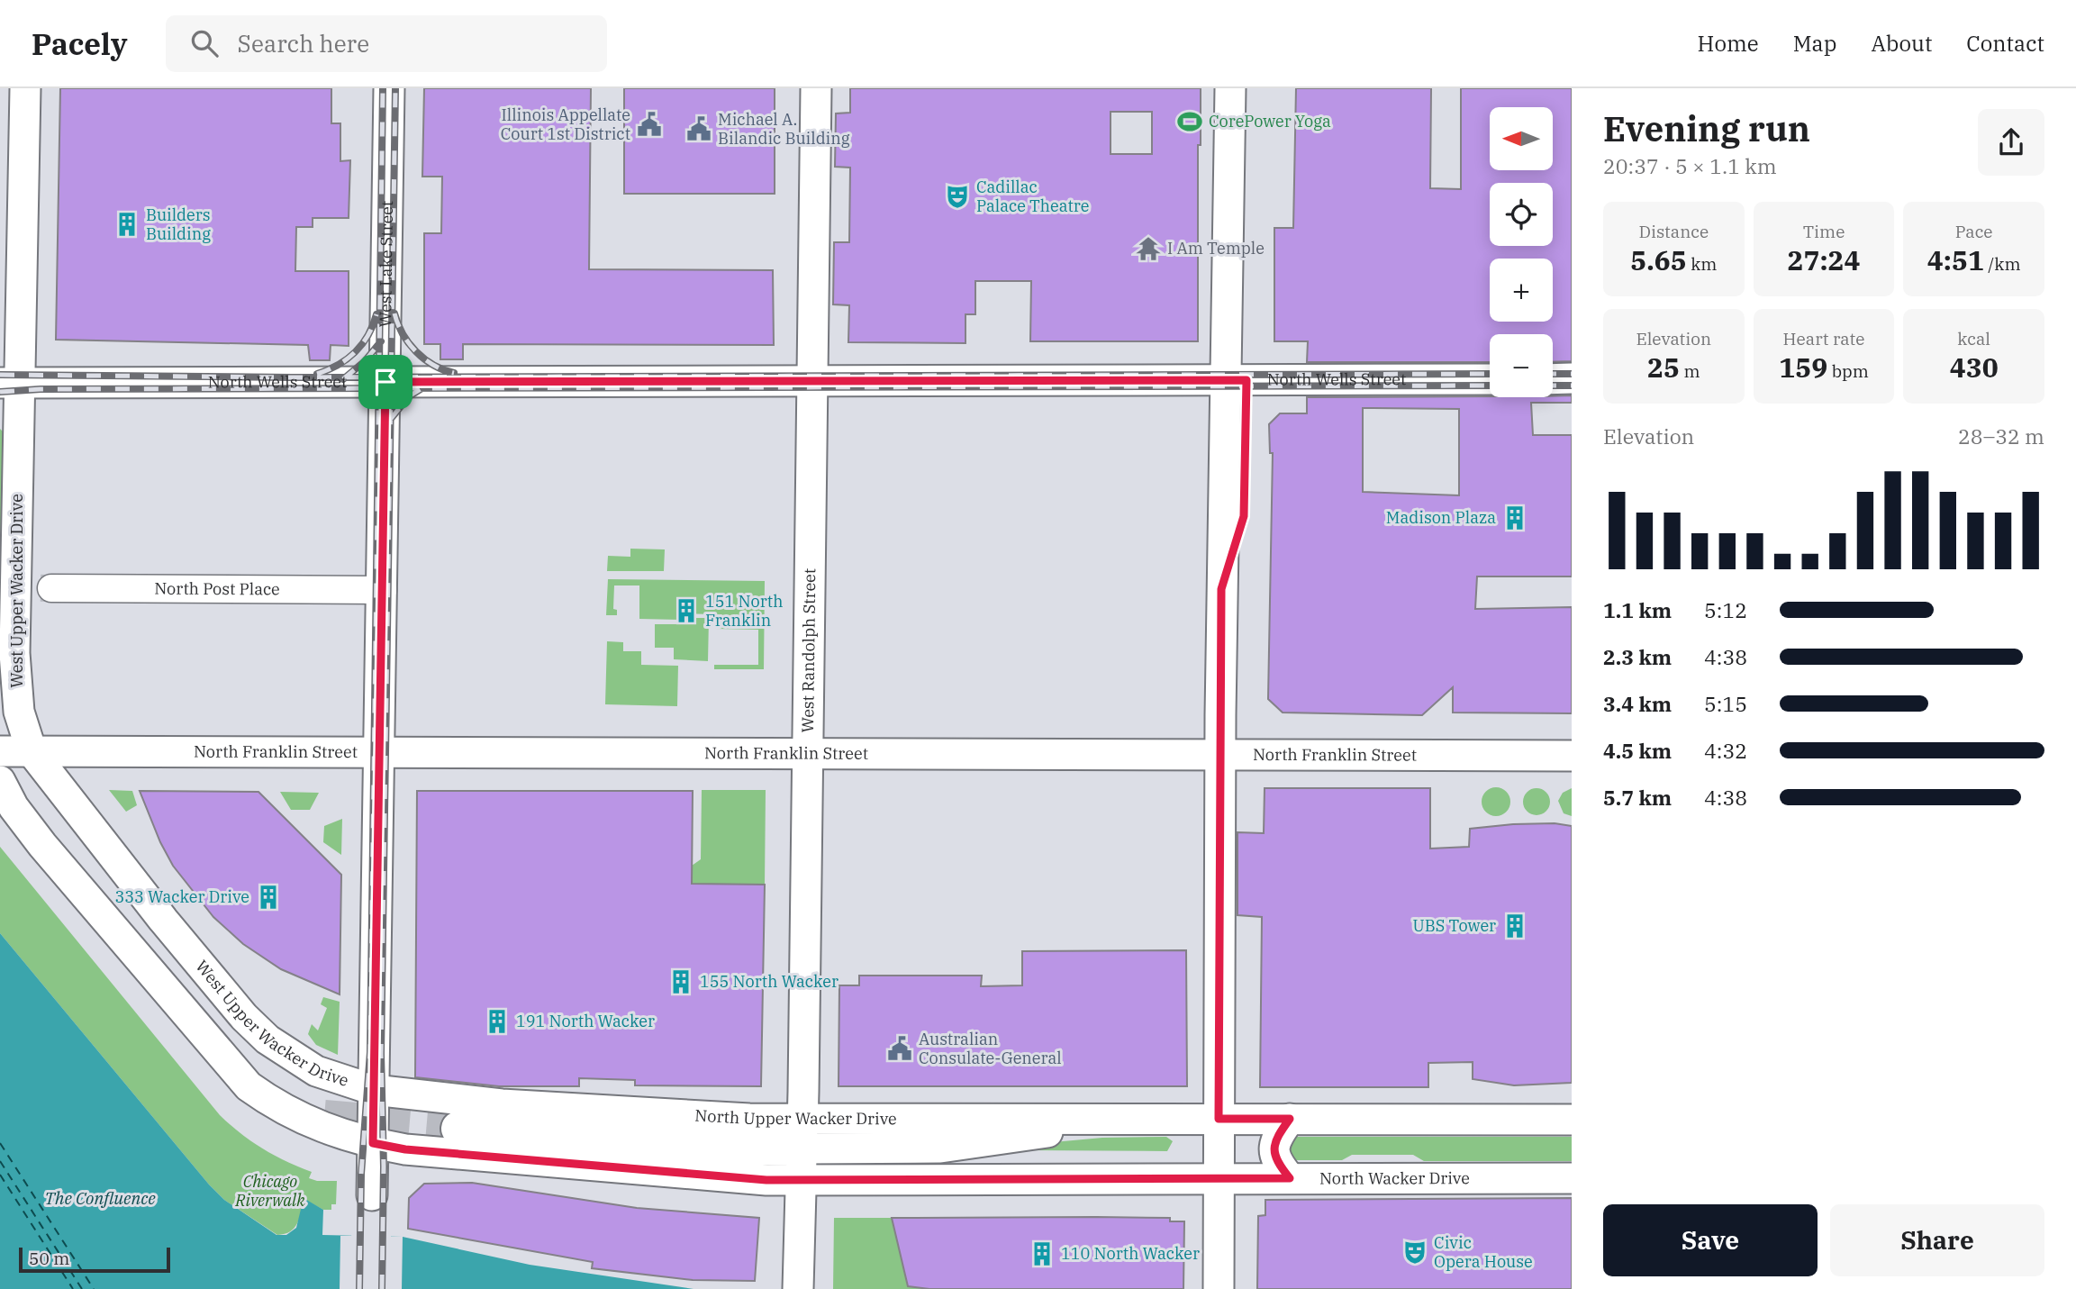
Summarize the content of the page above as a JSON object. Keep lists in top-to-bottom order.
{
  "streets": {
    "main road": [
      "West Lake Street",
      "North Wells Street",
      "West Upper Wacker Drive",
      "West Randolph Street",
      "North Franklin Street",
      "North Upper Wacker Drive",
      "North Wacker Drive"
    ],
    "street": ["North Post Place"]
  },
  "crossings": [
    ["West Lake Street", "North Wells Street"],
    ["West Lake Street", "North Post Place"],
    ["West Lake Street", "West Upper Wacker Drive"],
    ["West Lake Street", "North Franklin Street"],
    ["West Lake Street", "North Upper Wacker Drive"],
    ["North Wells Street", "West Upper Wacker Drive"],
    ["North Wells Street", "West Randolph Street"],
    ["West Upper Wacker Drive", "North Franklin Street"],
    ["West Upper Wacker Drive", "North Upper Wacker Drive"],
    ["West Randolph Street", "North Franklin Street"],
    ["West Randolph Street", "North Upper Wacker Drive"],
    ["North Upper Wacker Drive", "North Wacker Drive"]
  ],
  "water": ["The Confluence"],
  "parks": ["Chicago Riverwalk"],
  "places": {
    "sports": ["CorePower Yoga"],
    "public building": ["Illinois Appellate Court 1st District", "Michael A. Bilandic Building", "Australian Consulate-General"],
    "theatre": ["Cadillac Palace Theatre", "Civic Opera House"],
    "building": [
      "Builders Building",
      "Madison Plaza",
      "151 North Franklin",
      "333 Wacker Drive",
      "UBS Tower",
      "155 North Wacker",
      "191 North Wacker",
      "110 North Wacker"
    ],
    "temple": ["I Am Temple"]
  },
  "scale_bar": "50 m",
  "north": "left",
  "page": {
    "header": "Pacely",
    "search": "Search here",
    "nav": [
      "Home",
      "Map",
      "About",
      "Contact"
    ],
    "heading": ["Evening run", "20:37 · 5 × 1.1 km"],
    "map_buttons": ["+", "−"],
    "stats": [
      ["Distance", "5.65 km"],
      ["Time", "27:24"],
      ["Pace", "4:51 /km"],
      ["Elevation", "25 m"],
      ["Heart rate", "159 bpm"],
      ["kcal", "430"]
    ],
    "chart": ["Elevation", "28–32 m"],
    "list": [
      {
        "name": "1.1 km",
        "note": "5:12"
      },
      {
        "name": "2.3 km",
        "note": "4:38"
      },
      {
        "name": "3.4 km",
        "note": "5:15"
      },
      {
        "name": "4.5 km",
        "note": "4:32"
      },
      {
        "name": "5.7 km",
        "note": "4:38"
      }
    ],
    "buttons": ["Save", "Share"],
    "scale": "50 m"
  }
}
